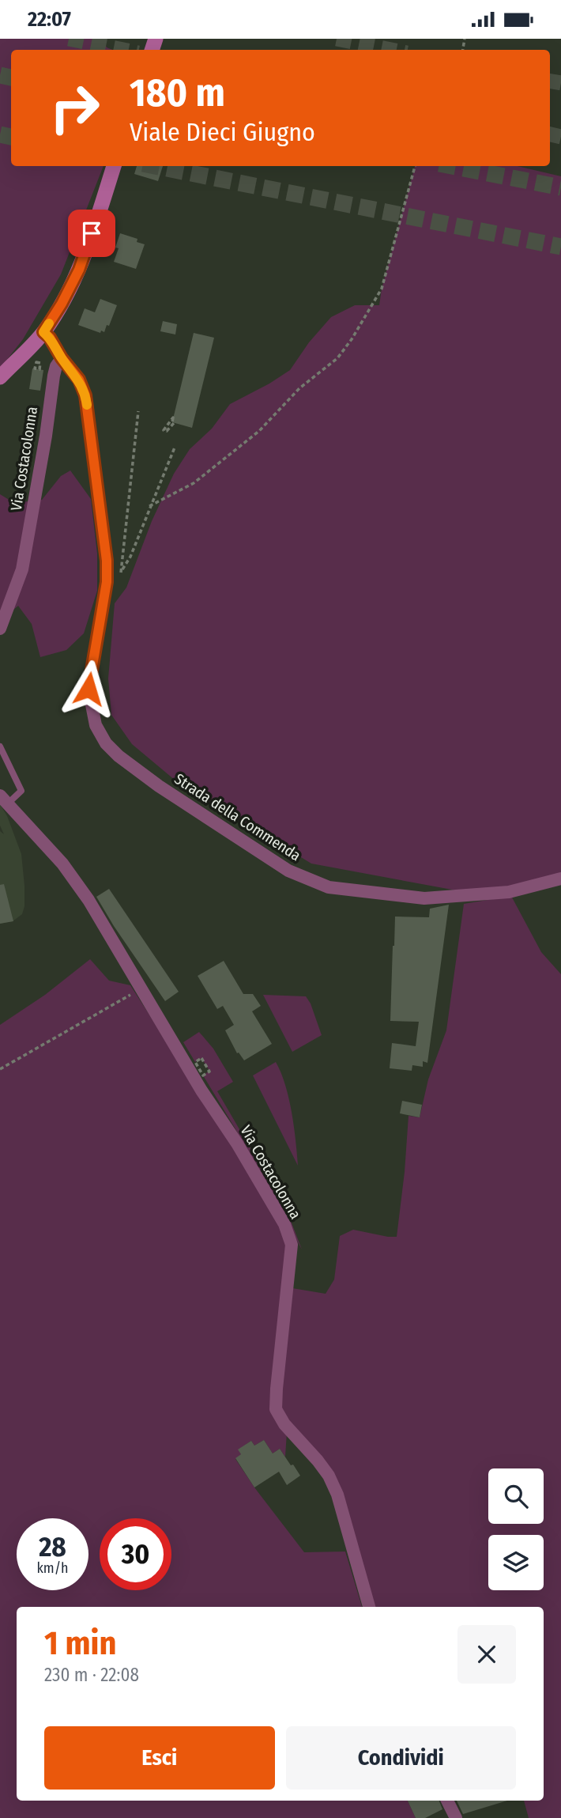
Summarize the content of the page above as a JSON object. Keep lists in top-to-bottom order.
{
  "streets": {
    "street": ["Via Costacolonna", "Strada della Commenda"]
  },
  "crossings": [
    ["Via Costacolonna", "Strada della Commenda"]
  ],
  "page": {
    "status": "22:07",
    "turn": ["180 m", "Viale Dieci Giugno"],
    "speed": "28 km/h",
    "limit": "30",
    "heading": ["1 min", "230 m · 22:08"],
    "buttons": ["Esci", "Condividi"]
  }
}
